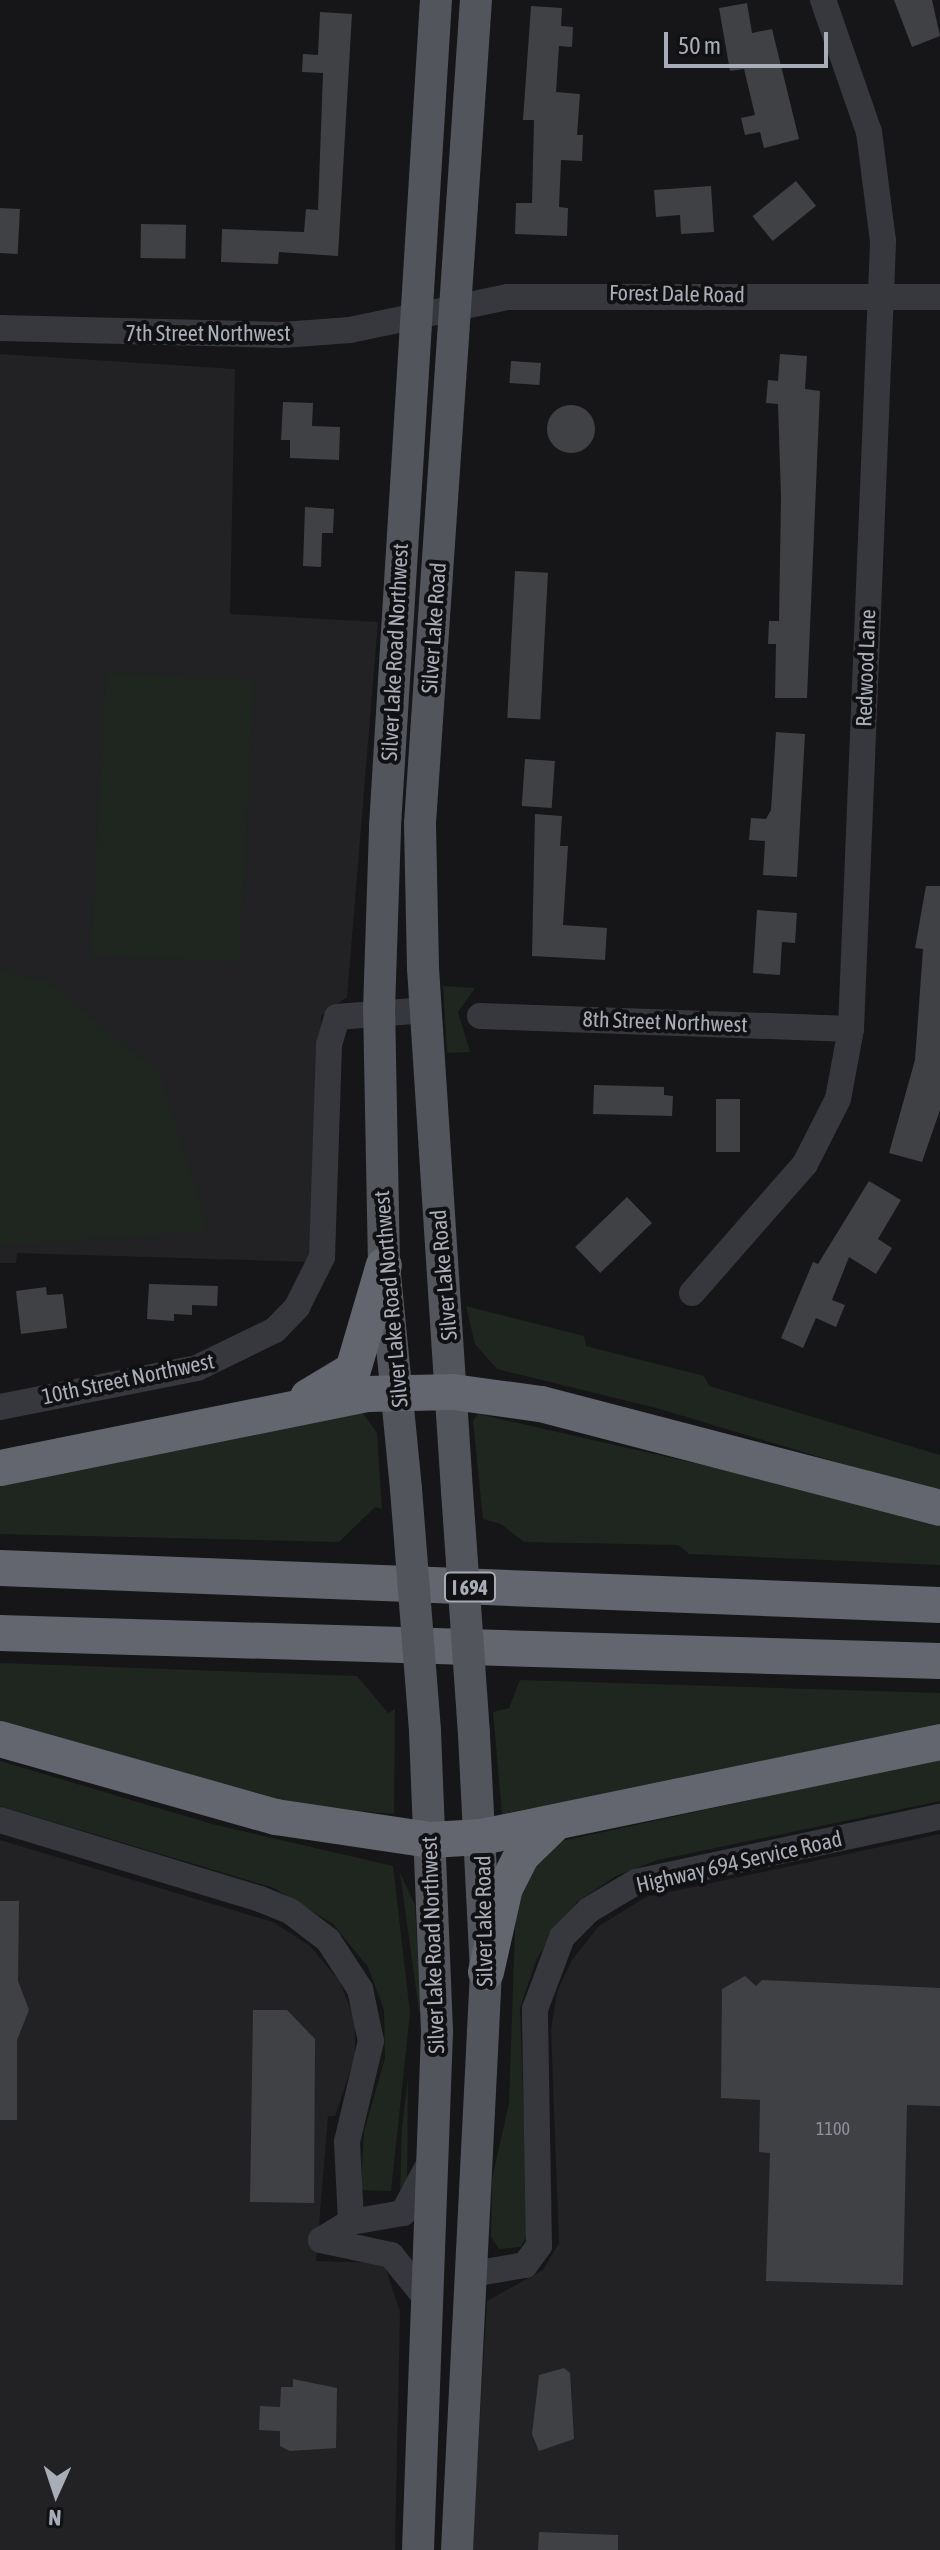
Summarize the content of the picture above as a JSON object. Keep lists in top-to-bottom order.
{
  "streets": {
    "highway": ["I 694"],
    "main road": ["Silver Lake Road", "Silver Lake Road Northwest"],
    "street": [
      "Forest Dale Road",
      "7th Street Northwest",
      "Redwood Lane",
      "8th Street Northwest",
      "10th Street Northwest",
      "Highway 694 Service Road"
    ]
  },
  "crossings": [
    ["Forest Dale Road", "7th Street Northwest"],
    ["Forest Dale Road", "Silver Lake Road"],
    ["Forest Dale Road", "Silver Lake Road Northwest"],
    ["Forest Dale Road", "Redwood Lane"],
    ["7th Street Northwest", "Silver Lake Road Northwest"],
    ["Silver Lake Road", "Highway 694 Service Road"],
    ["Silver Lake Road Northwest", "10th Street Northwest"],
    ["Redwood Lane", "8th Street Northwest"]
  ],
  "house_numbers": ["1100"],
  "scale_bar": "50 m",
  "north": "bottom"
}
